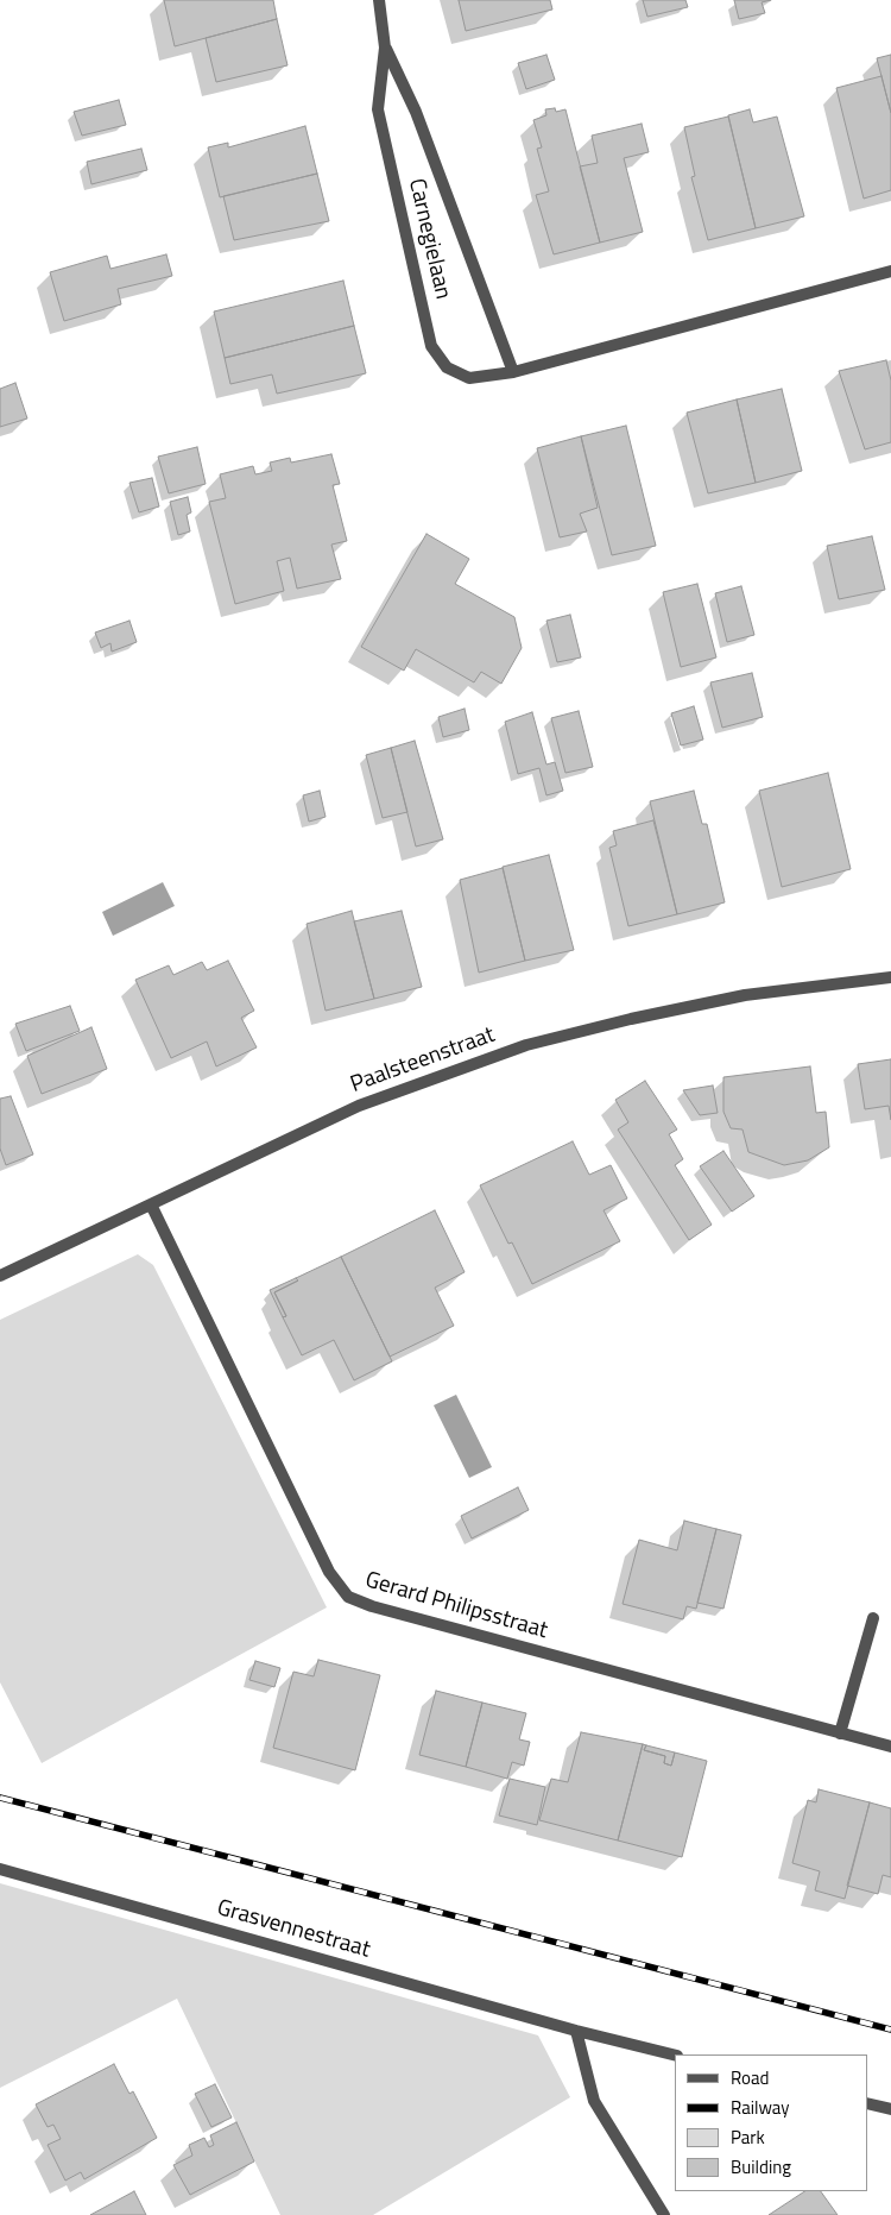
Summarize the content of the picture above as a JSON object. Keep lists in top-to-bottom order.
{
  "streets": {
    "street": [
      "Carnegielaan",
      "Paalsteenstraat",
      "Gerard Philipsstraat",
      "Grasvennestraat"
    ]
  },
  "crossings": [
    ["Paalsteenstraat", "Gerard Philipsstraat"]
  ],
  "legend": [
    "Road",
    "Railway",
    "Park",
    "Building"
  ]
}
